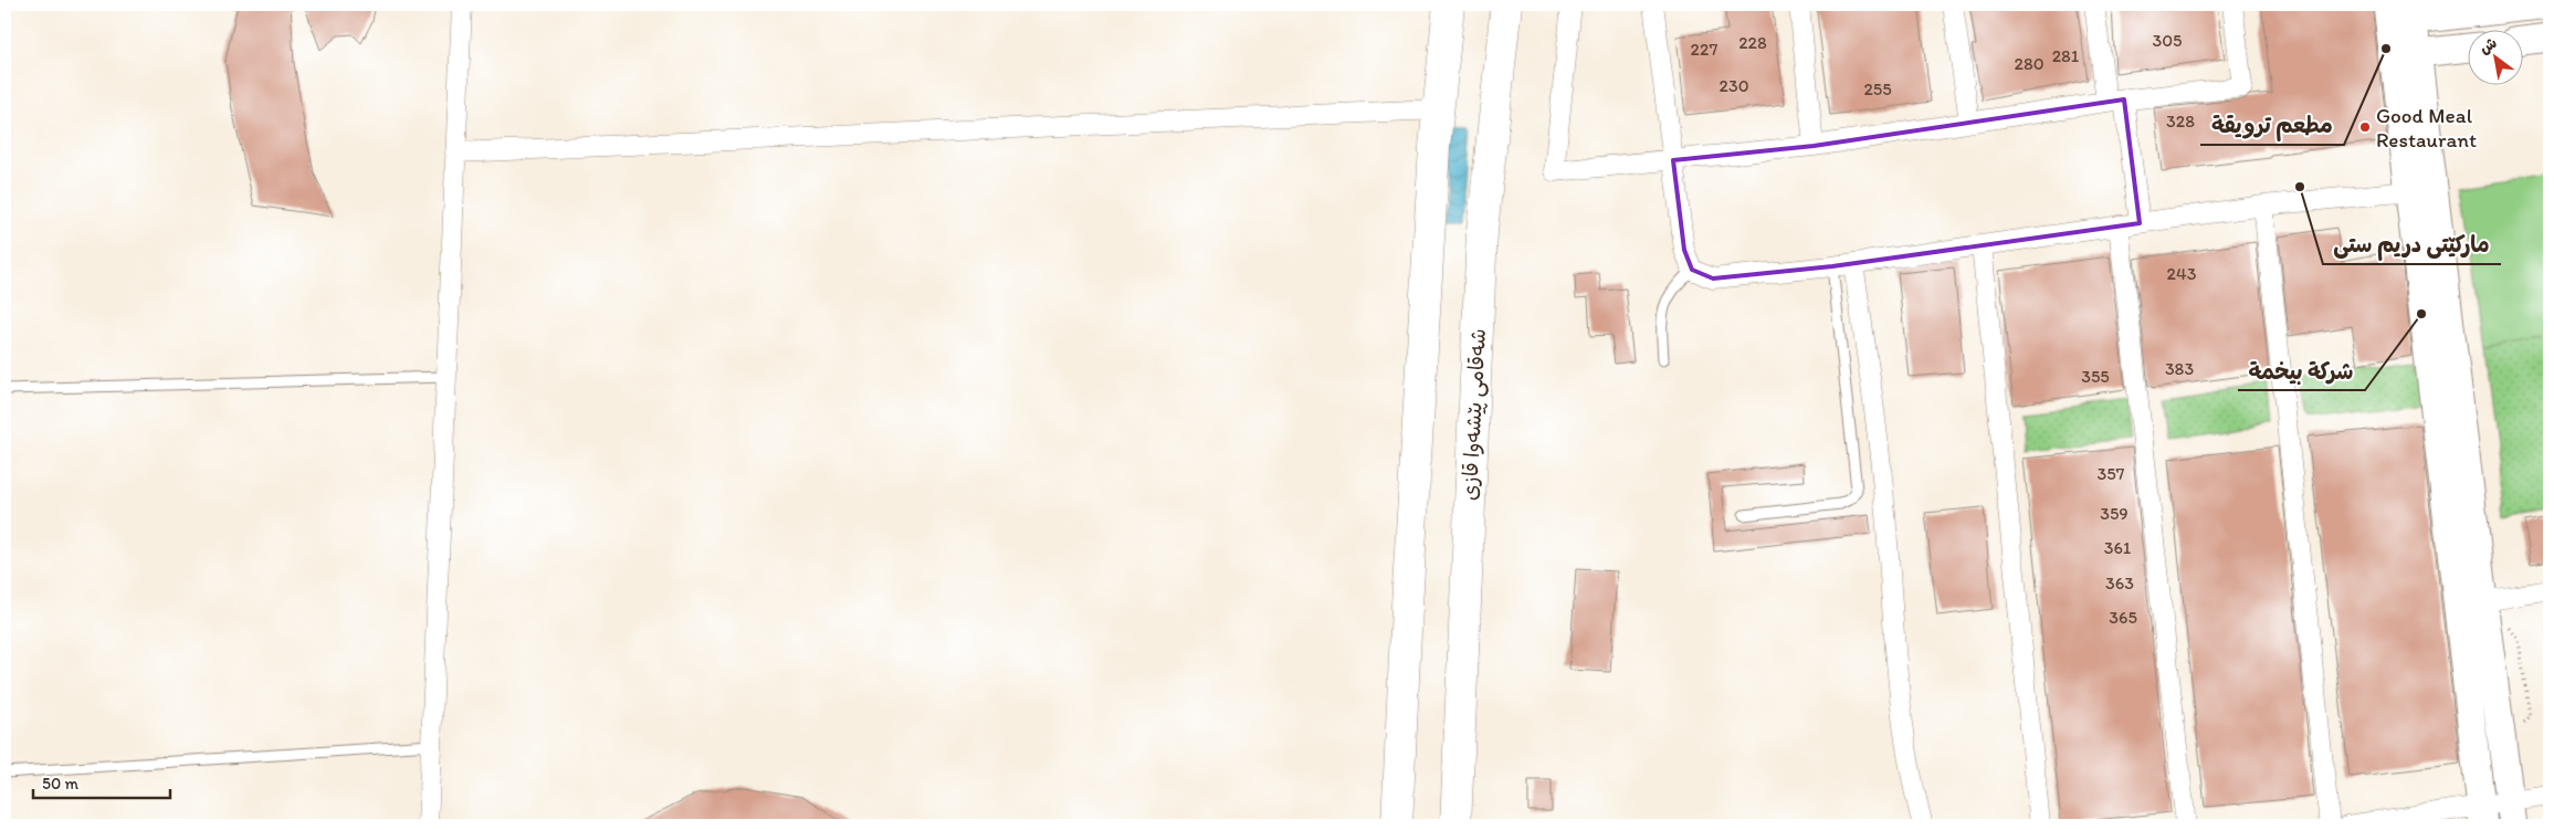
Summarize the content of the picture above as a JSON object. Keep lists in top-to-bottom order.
{
  "streets": {
    "highway": ["شەقامی پێشەوا قازی"]
  },
  "places": [
    "مطعم ترويقة",
    "Good Meal Restaurant",
    "مارکێتی دریم ستی",
    "شركة بيخمة"
  ],
  "house_numbers": [
    "305",
    "228",
    "227",
    "281",
    "280",
    "230",
    "255",
    "328",
    "243",
    "383",
    "355",
    "357",
    "359",
    "361",
    "363",
    "365"
  ],
  "scale_bar": "50 m",
  "north": "top left"
}
